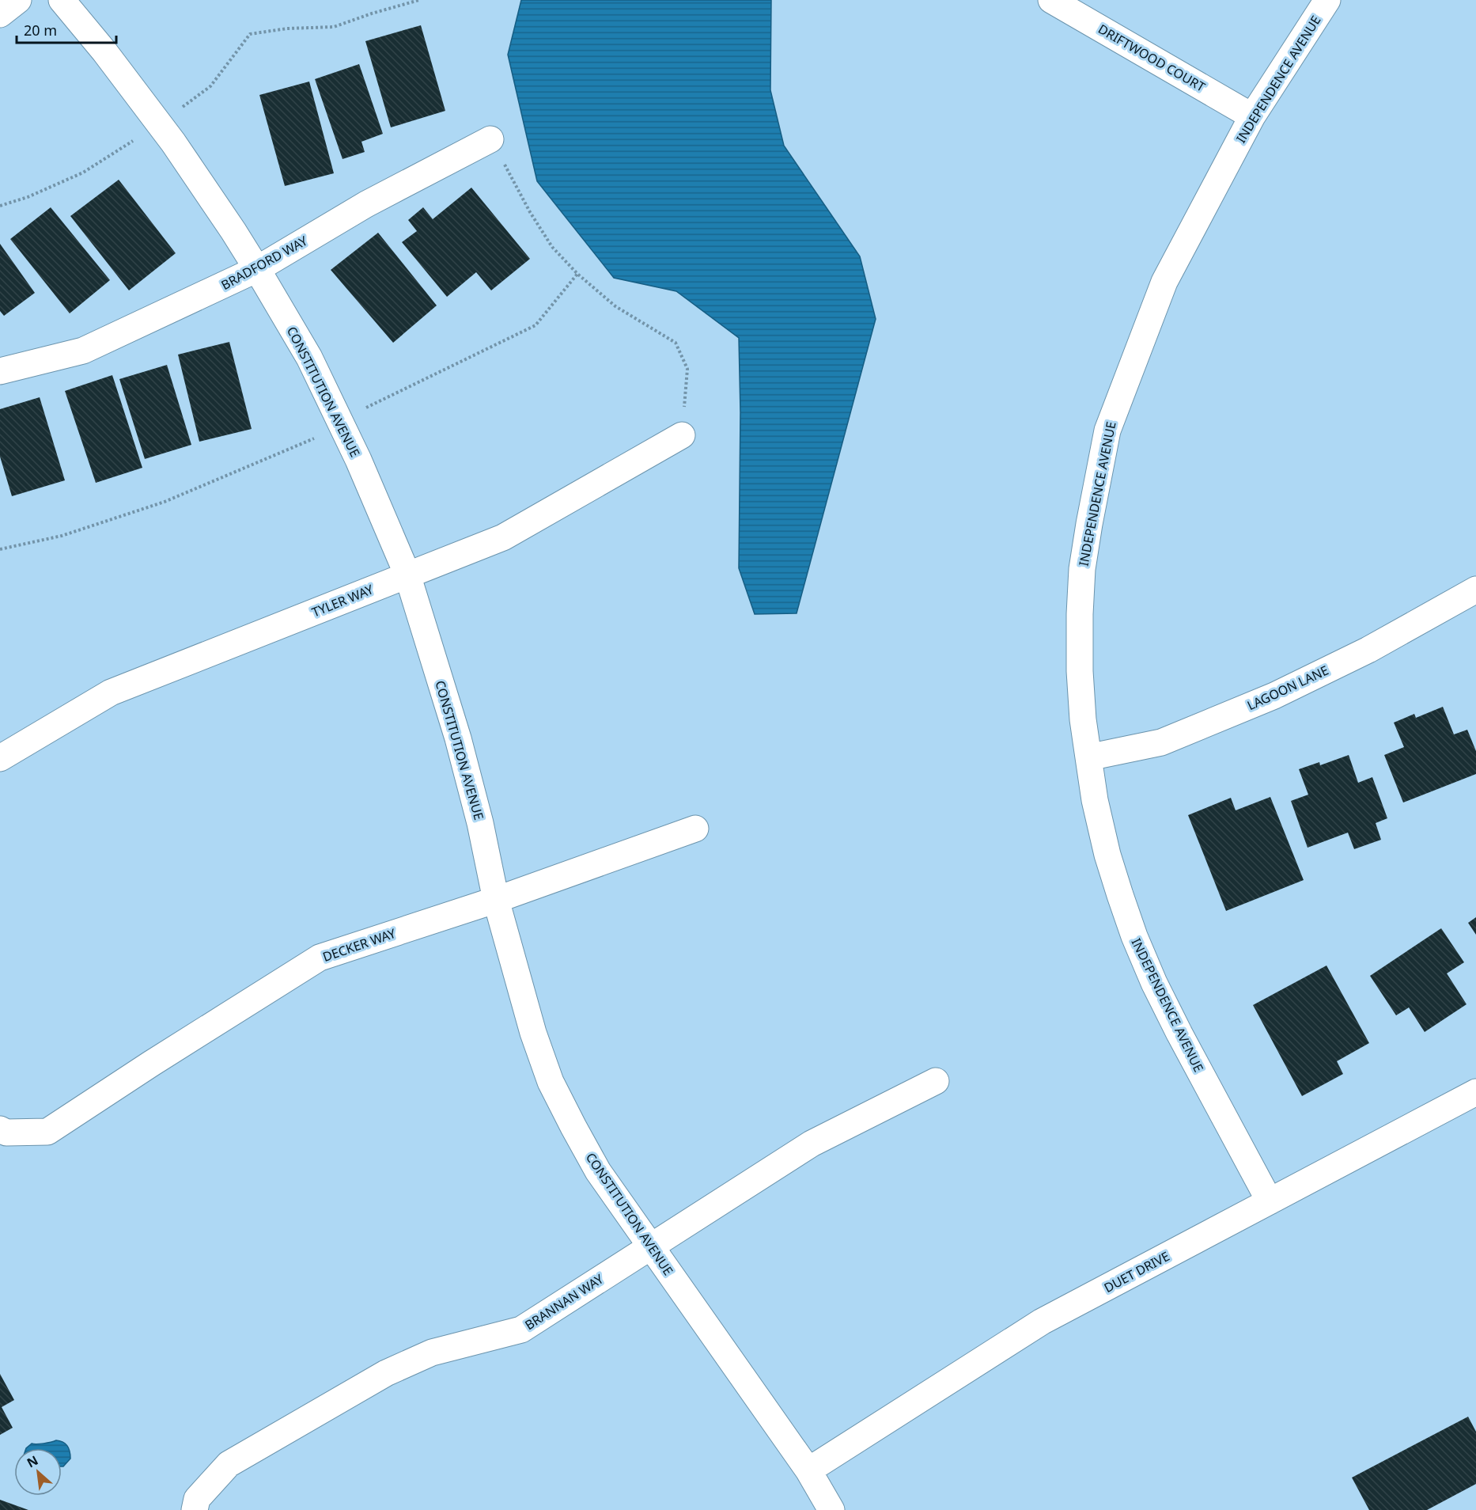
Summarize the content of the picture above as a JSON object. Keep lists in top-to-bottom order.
{
  "streets": {
    "street": [
      "DRIFTWOOD COURT",
      "INDEPENDENCE AVENUE",
      "BRADFORD WAY",
      "CONSTITUTION AVENUE",
      "TYLER WAY",
      "LAGOON LANE",
      "DECKER WAY",
      "DUET DRIVE",
      "BRANNAN WAY"
    ]
  },
  "crossings": [
    ["DRIFTWOOD COURT", "INDEPENDENCE AVENUE"],
    ["INDEPENDENCE AVENUE", "LAGOON LANE"],
    ["INDEPENDENCE AVENUE", "DUET DRIVE"],
    ["BRADFORD WAY", "CONSTITUTION AVENUE"],
    ["CONSTITUTION AVENUE", "TYLER WAY"],
    ["CONSTITUTION AVENUE", "DECKER WAY"],
    ["CONSTITUTION AVENUE", "DUET DRIVE"],
    ["CONSTITUTION AVENUE", "BRANNAN WAY"]
  ],
  "scale_bar": "20 m",
  "north": "top left"
}
